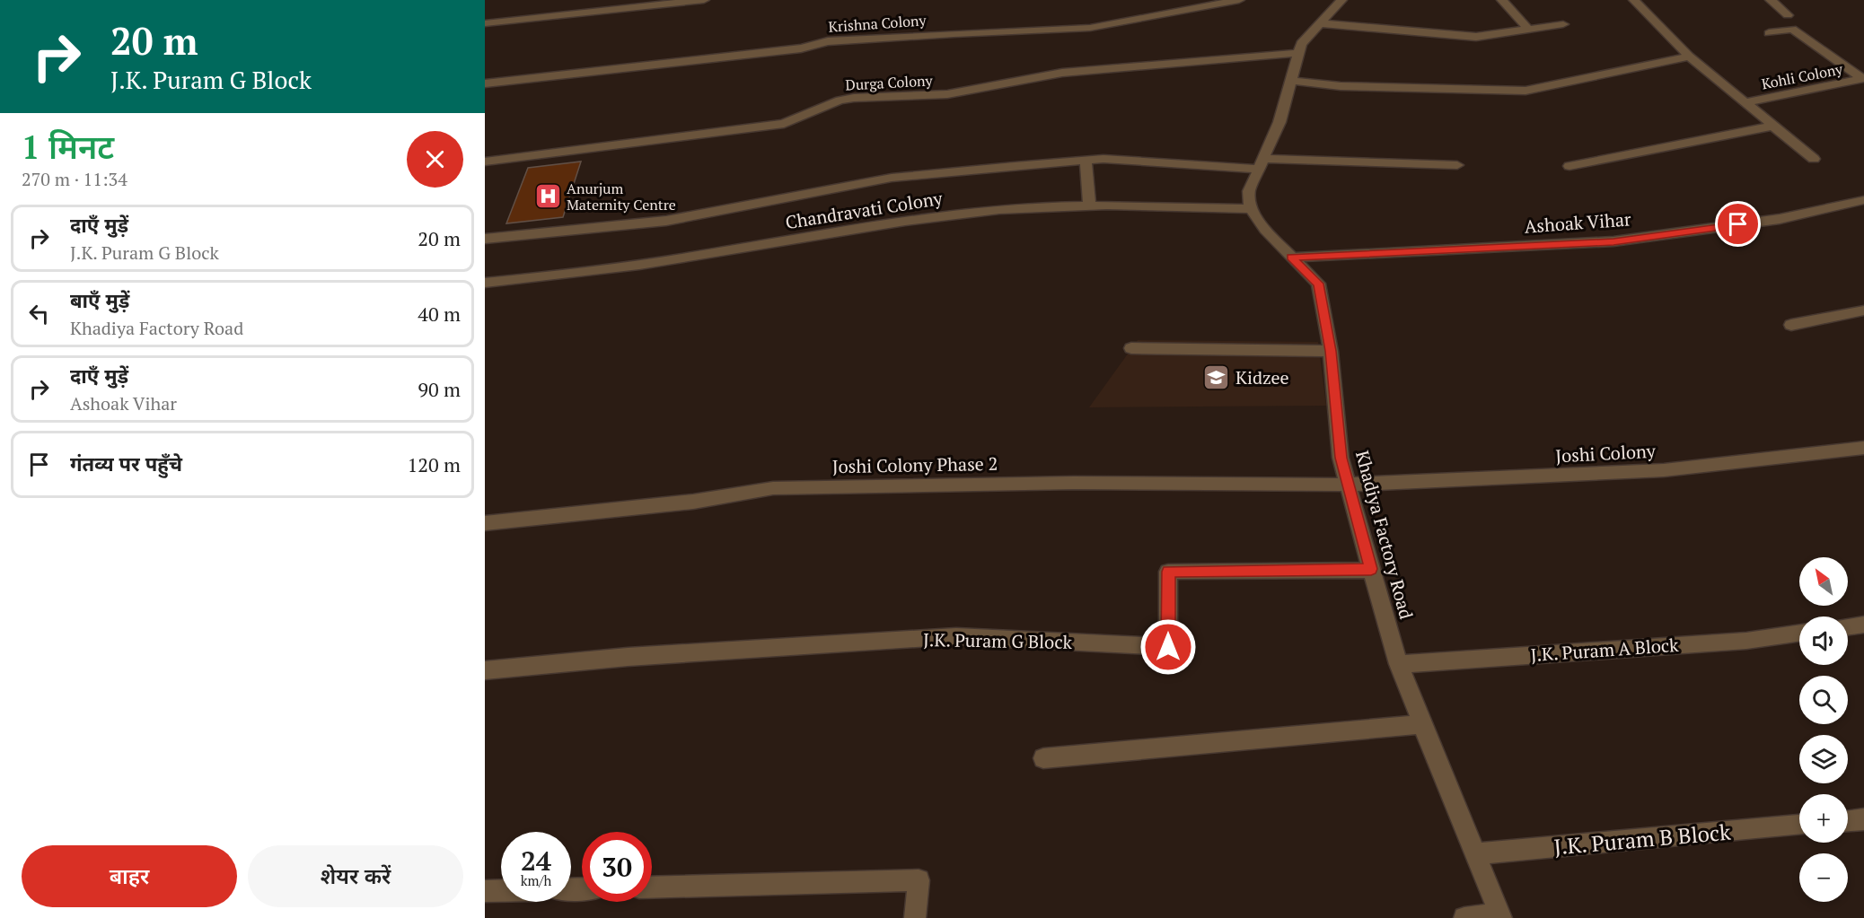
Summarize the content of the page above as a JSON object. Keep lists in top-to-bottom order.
{
  "streets": {
    "street": [
      "Krishna Colony",
      "Kohli Colony",
      "Durga Colony",
      "Chandravati Colony",
      "Ashoak Vihar",
      "Joshi Colony",
      "Joshi Colony Phase 2",
      "Khadiya Factory Road",
      "J.K. Puram G Block",
      "J.K. Puram A Block",
      "J.K. Puram B Block"
    ]
  },
  "crossings": [
    ["Chandravati Colony", "Khadiya Factory Road"],
    ["Ashoak Vihar", "Khadiya Factory Road"],
    ["Joshi Colony", "Joshi Colony Phase 2"],
    ["Joshi Colony", "Khadiya Factory Road"],
    ["Joshi Colony Phase 2", "Khadiya Factory Road"],
    ["Khadiya Factory Road", "J.K. Puram G Block"],
    ["Khadiya Factory Road", "J.K. Puram A Block"],
    ["Khadiya Factory Road", "J.K. Puram B Block"]
  ],
  "places": {
    "hospital": ["Anurjum Maternity Centre"],
    "school or university": ["Kidzee"]
  },
  "north": "top left",
  "page": {
    "turn": ["20 m", "J.K. Puram G Block"],
    "heading": ["1 मिनट", "270 m · 11:34"],
    "list": [
      {
        "name": "दाएँ मुड़ें",
        "note": "J.K. Puram G Block",
        "value": "20 m"
      },
      {
        "name": "बाएँ मुड़ें",
        "note": "Khadiya Factory Road",
        "value": "40 m"
      },
      {
        "name": "दाएँ मुड़ें",
        "note": "Ashoak Vihar",
        "value": "90 m"
      },
      {
        "name": "गंतव्य पर पहुँचे",
        "value": "120 m"
      }
    ],
    "map_buttons": ["+", "−"],
    "speed": "24 km/h",
    "limit": "30",
    "buttons": ["बाहर", "शेयर करें"]
  }
}
